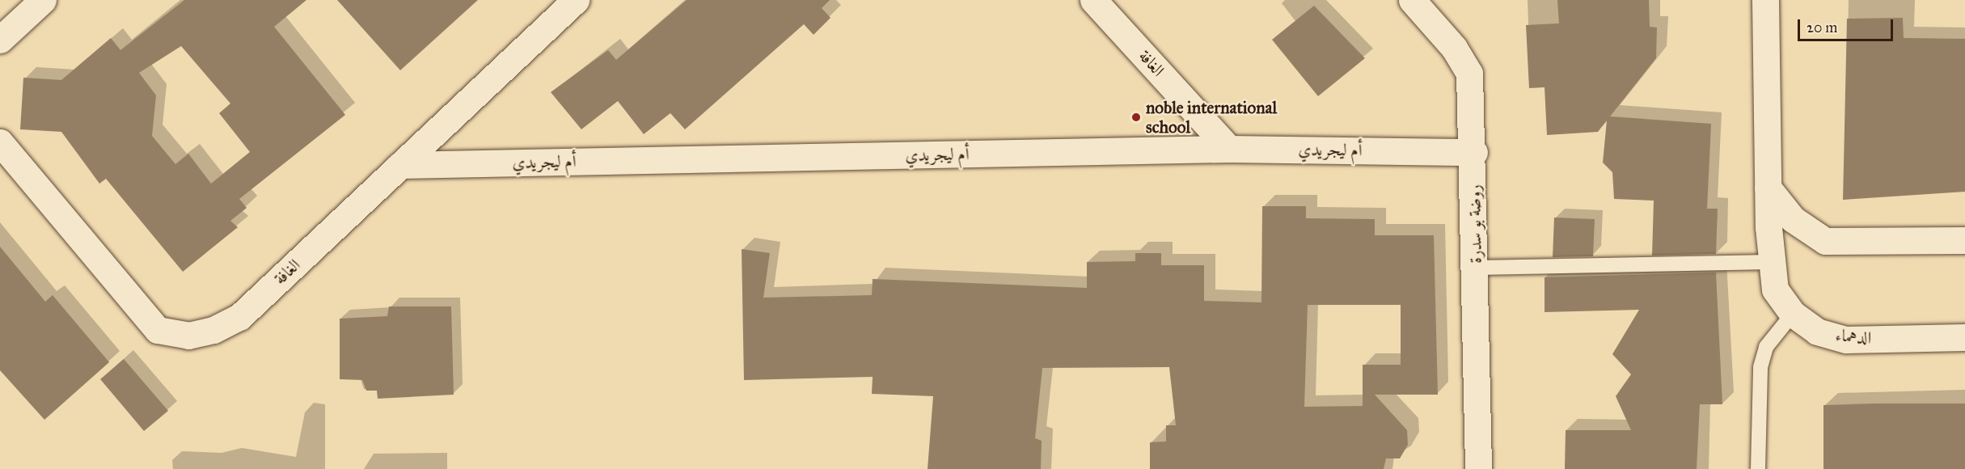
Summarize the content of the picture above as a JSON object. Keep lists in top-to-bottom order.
{
  "streets": {
    "street": [
      "الغافة",
      "أم ليجريدي",
      "روضة بو سدرة",
      "الدهماء"
    ]
  },
  "crossings": [
    ["الغافة", "أم ليجريدي"],
    ["أم ليجريدي", "روضة بو سدرة"]
  ],
  "places": ["noble international school"],
  "scale_bar": "20 m"
}
